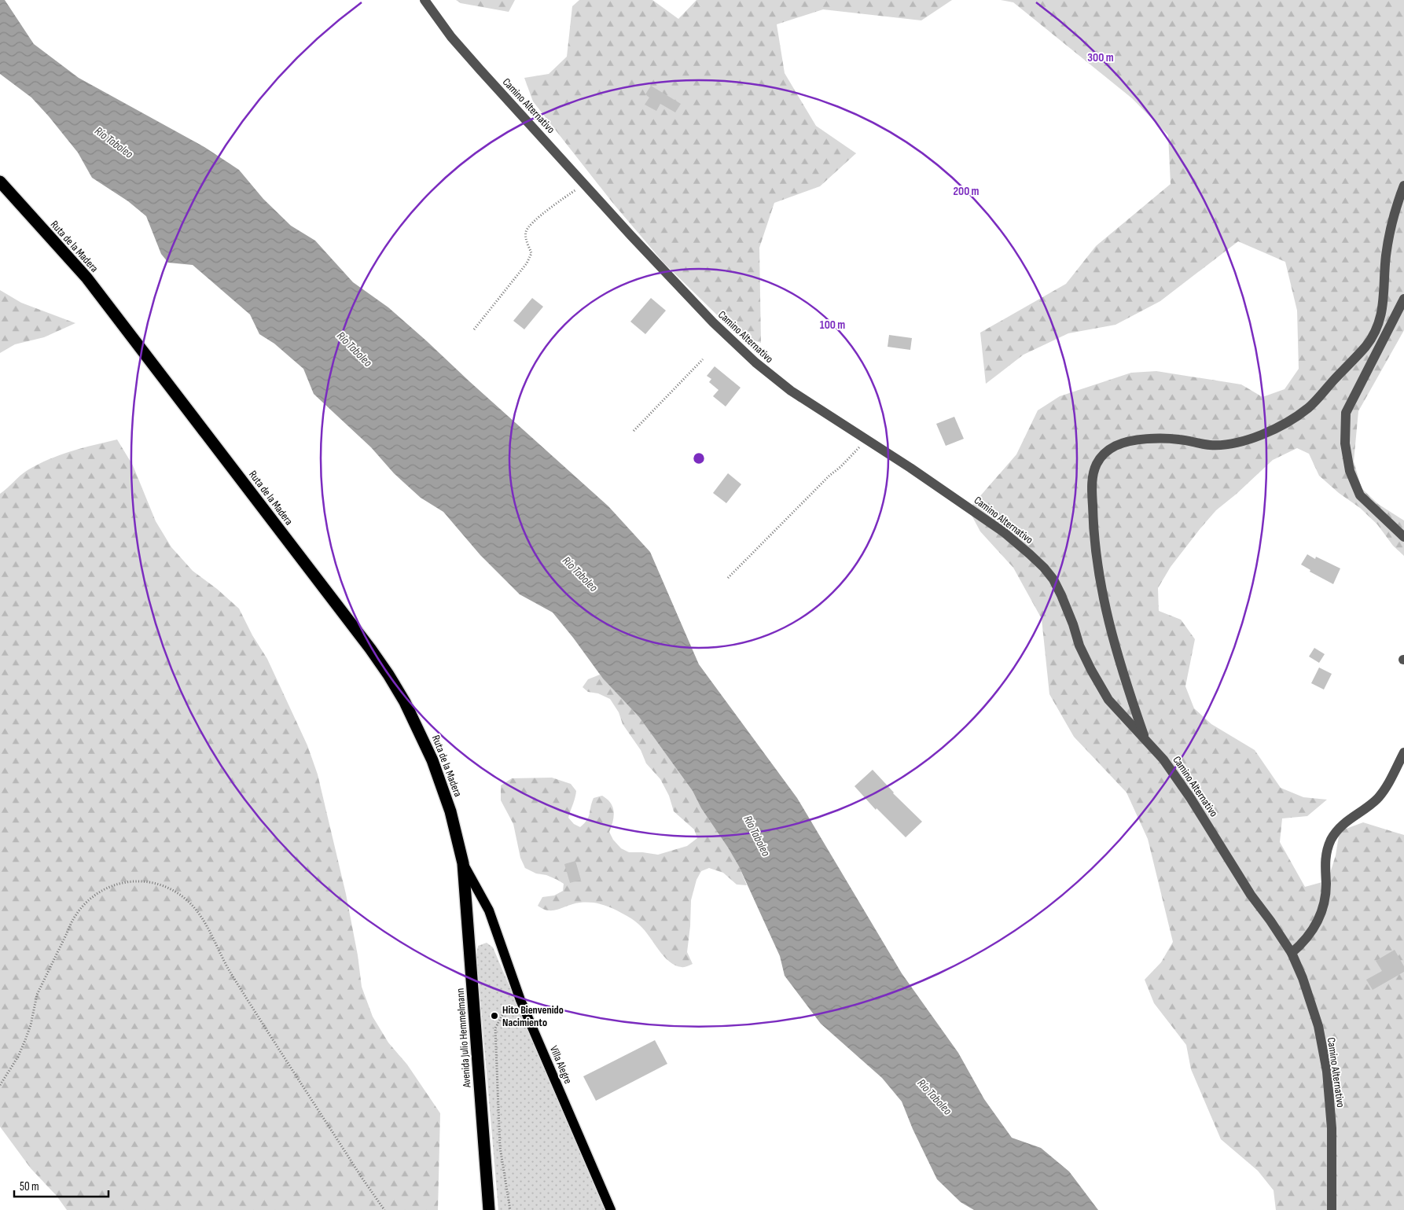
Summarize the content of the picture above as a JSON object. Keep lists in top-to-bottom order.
{
  "streets": {
    "highway": ["Ruta de la Madera", "Avenida Julio Hemmelmann"],
    "main road": ["Villa Alegre"],
    "street": ["Camino Alternativo"]
  },
  "crossings": [
    ["Ruta de la Madera", "Avenida Julio Hemmelmann"],
    ["Ruta de la Madera", "Villa Alegre"],
    ["Avenida Julio Hemmelmann", "Villa Alegre"]
  ],
  "water": ["Río Taboleo"],
  "places": ["Hito Bienvenido Nacimiento"],
  "scale_bar": "50 m",
  "rings": ["300 m", "200 m", "100 m"]
}
